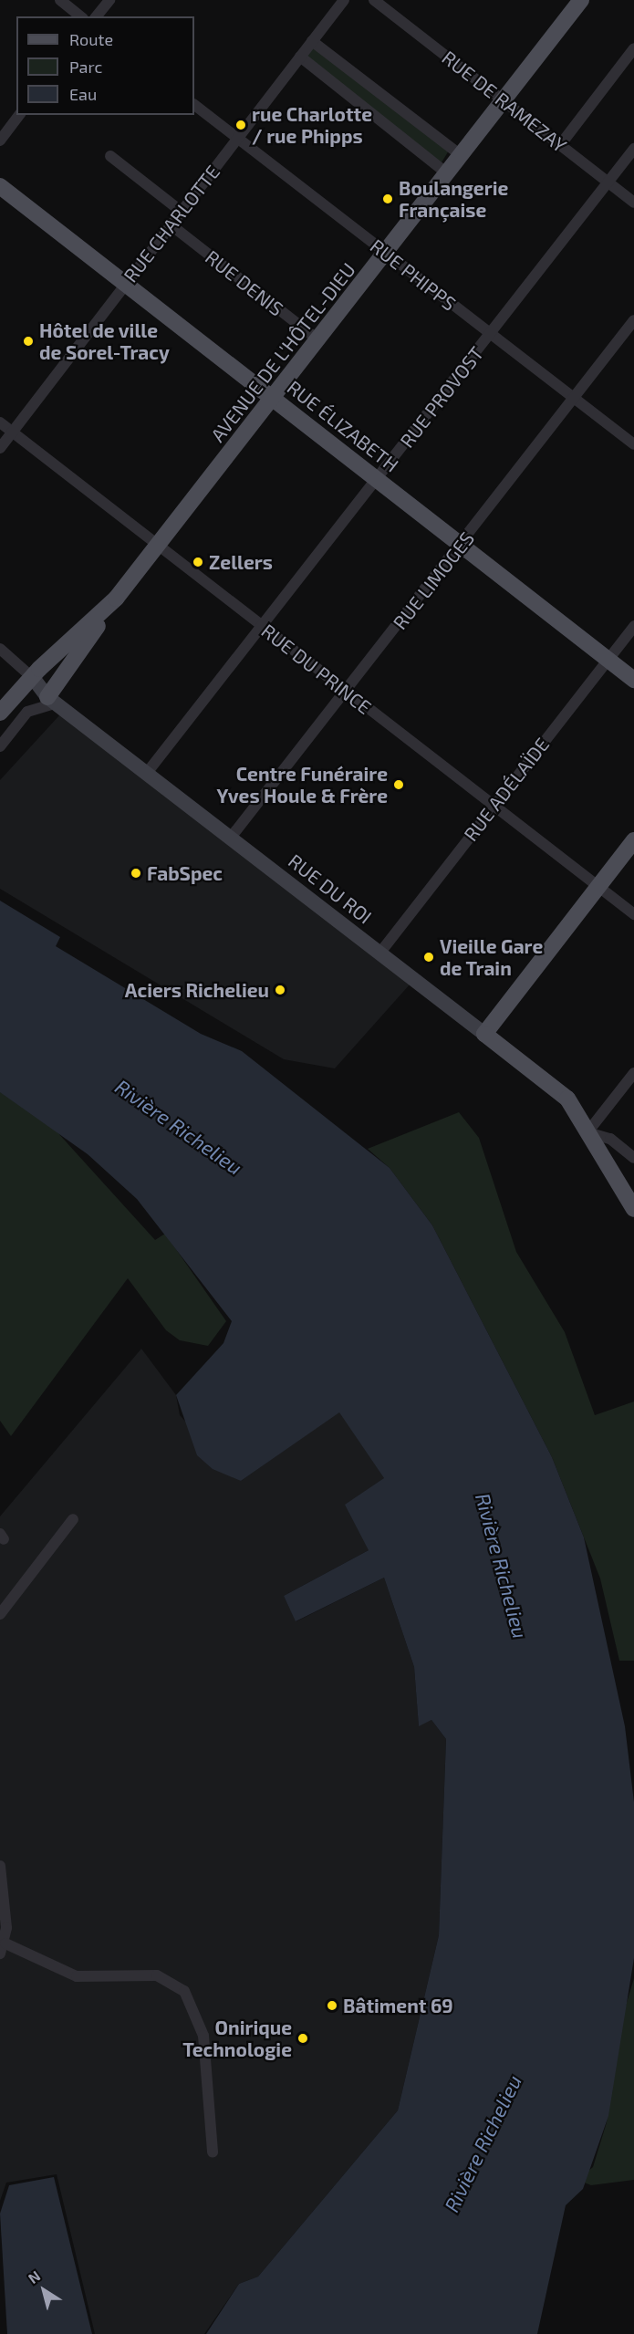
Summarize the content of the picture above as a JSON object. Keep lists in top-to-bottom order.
{
  "streets": {
    "main road": ["AVENUE DE L'HÔTEL-DIEU", "RUE ÉLIZABETH", "RUE DU ROI"],
    "street": [
      "RUE DE RAMEZAY",
      "RUE CHARLOTTE",
      "RUE PHIPPS",
      "RUE DENIS",
      "RUE PROVOST",
      "RUE LIMOGES",
      "RUE DU PRINCE",
      "RUE ADÉLAÏDE"
    ]
  },
  "crossings": [
    ["RUE DE RAMEZAY", "AVENUE DE L'HÔTEL-DIEU"],
    ["RUE DE RAMEZAY", "RUE PROVOST"],
    ["RUE CHARLOTTE", "RUE PHIPPS"],
    ["RUE CHARLOTTE", "RUE DENIS"],
    ["RUE CHARLOTTE", "RUE ÉLIZABETH"],
    ["RUE CHARLOTTE", "RUE DU PRINCE"],
    ["RUE PHIPPS", "AVENUE DE L'HÔTEL-DIEU"],
    ["RUE PHIPPS", "RUE PROVOST"],
    ["RUE PHIPPS", "RUE LIMOGES"],
    ["RUE DENIS", "AVENUE DE L'HÔTEL-DIEU"],
    ["AVENUE DE L'HÔTEL-DIEU", "RUE ÉLIZABETH"],
    ["AVENUE DE L'HÔTEL-DIEU", "RUE DU PRINCE"],
    ["AVENUE DE L'HÔTEL-DIEU", "RUE DU ROI"],
    ["RUE PROVOST", "RUE ÉLIZABETH"],
    ["RUE PROVOST", "RUE DU PRINCE"],
    ["RUE PROVOST", "RUE DU ROI"],
    ["RUE ÉLIZABETH", "RUE LIMOGES"],
    ["RUE ÉLIZABETH", "RUE ADÉLAÏDE"],
    ["RUE LIMOGES", "RUE DU PRINCE"],
    ["RUE LIMOGES", "RUE DU ROI"],
    ["RUE DU PRINCE", "RUE ADÉLAÏDE"],
    ["RUE ADÉLAÏDE", "RUE DU ROI"]
  ],
  "water": ["Rivière Richelieu"],
  "places": [
    "rue Charlotte / rue Phipps",
    "Boulangerie Française",
    "Hôtel de ville de Sorel-Tracy",
    "Zellers",
    "Centre Funéraire Yves Houle & Frère",
    "FabSpec",
    "Vieille Gare de Train",
    "Aciers Richelieu",
    "Bâtiment 69",
    "Onirique Technologie"
  ],
  "legend": ["Route", "Parc", "Eau"],
  "north": "top left"
}
